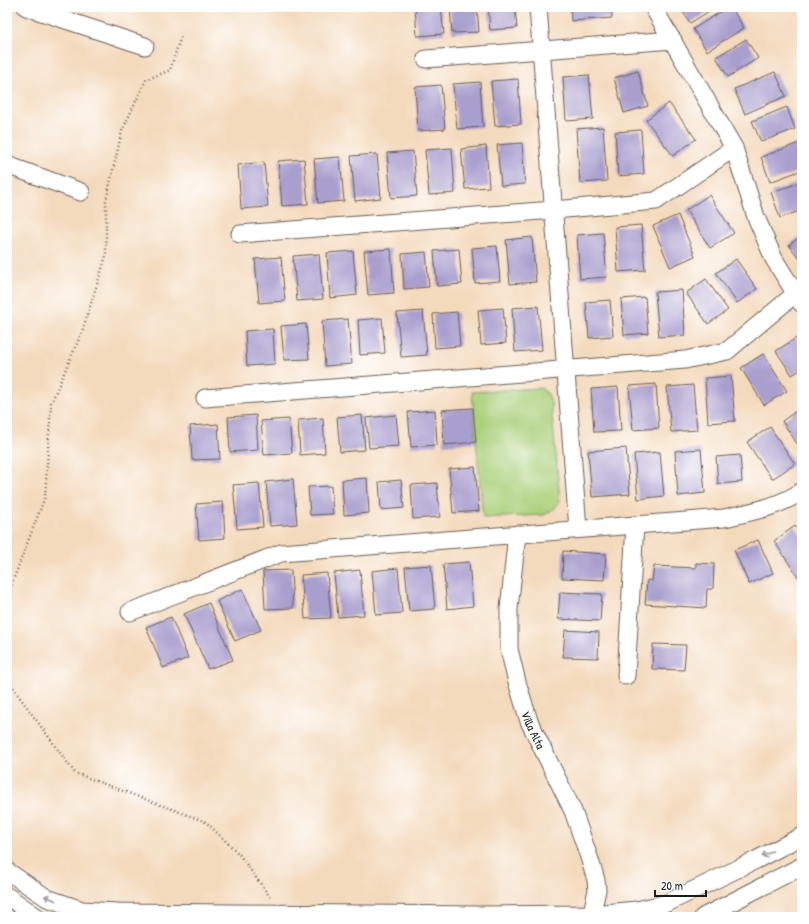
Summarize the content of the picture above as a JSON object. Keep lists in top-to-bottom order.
{
  "streets": {
    "street": ["Villa Alta"]
  },
  "scale_bar": "20 m"
}
